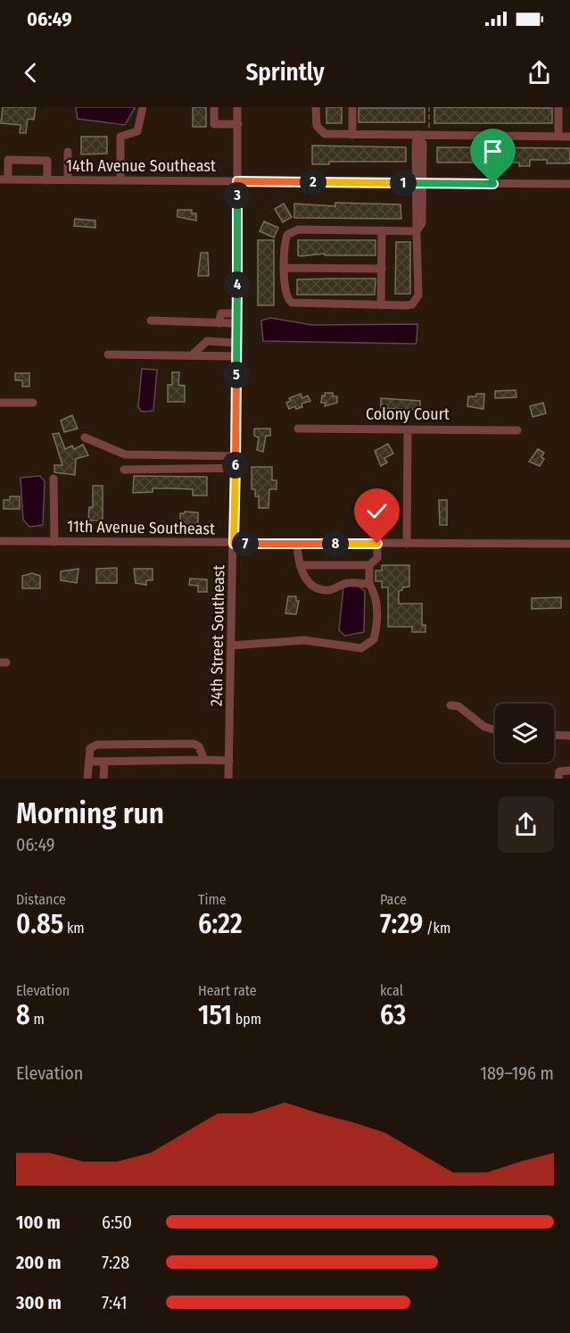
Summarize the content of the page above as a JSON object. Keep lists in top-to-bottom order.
{
  "streets": {
    "street": [
      "14th Avenue Southeast",
      "Colony Court",
      "11th Avenue Southeast",
      "24th Street Southeast"
    ]
  },
  "crossings": [
    ["14th Avenue Southeast", "24th Street Southeast"],
    ["11th Avenue Southeast", "24th Street Southeast"]
  ],
  "page": {
    "status": "06:49",
    "header": "Sprintly",
    "pins": [
      "2",
      "1",
      "3",
      "4",
      "5",
      "6",
      "7",
      "8"
    ],
    "heading": ["Morning run", "06:49"],
    "stats": [
      ["Distance", "0.85 km"],
      ["Time", "6:22"],
      ["Pace", "7:29 /km"],
      ["Elevation", "8 m"],
      ["Heart rate", "151 bpm"],
      ["kcal", "63"]
    ],
    "chart": ["Elevation", "189–196 m"],
    "list": [
      {
        "name": "100 m",
        "note": "6:50"
      },
      {
        "name": "200 m",
        "note": "7:28"
      },
      {
        "name": "300 m",
        "note": "7:41"
      }
    ]
  }
}
